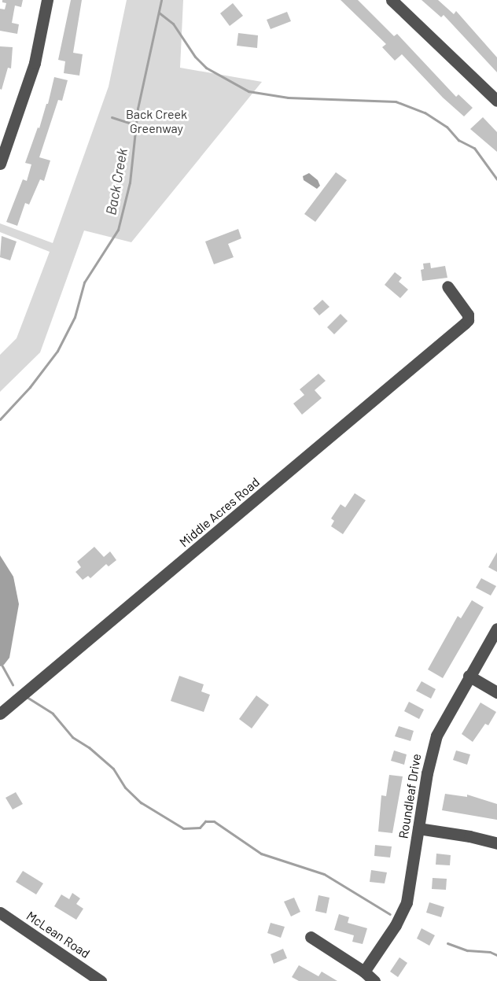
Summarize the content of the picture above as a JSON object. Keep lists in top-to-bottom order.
{
  "streets": {
    "street": ["Middle Acres Road", "Roundleaf Drive", "McLean Road"]
  },
  "water": ["Back Creek"],
  "parks": ["Back Creek Greenway"]
}
